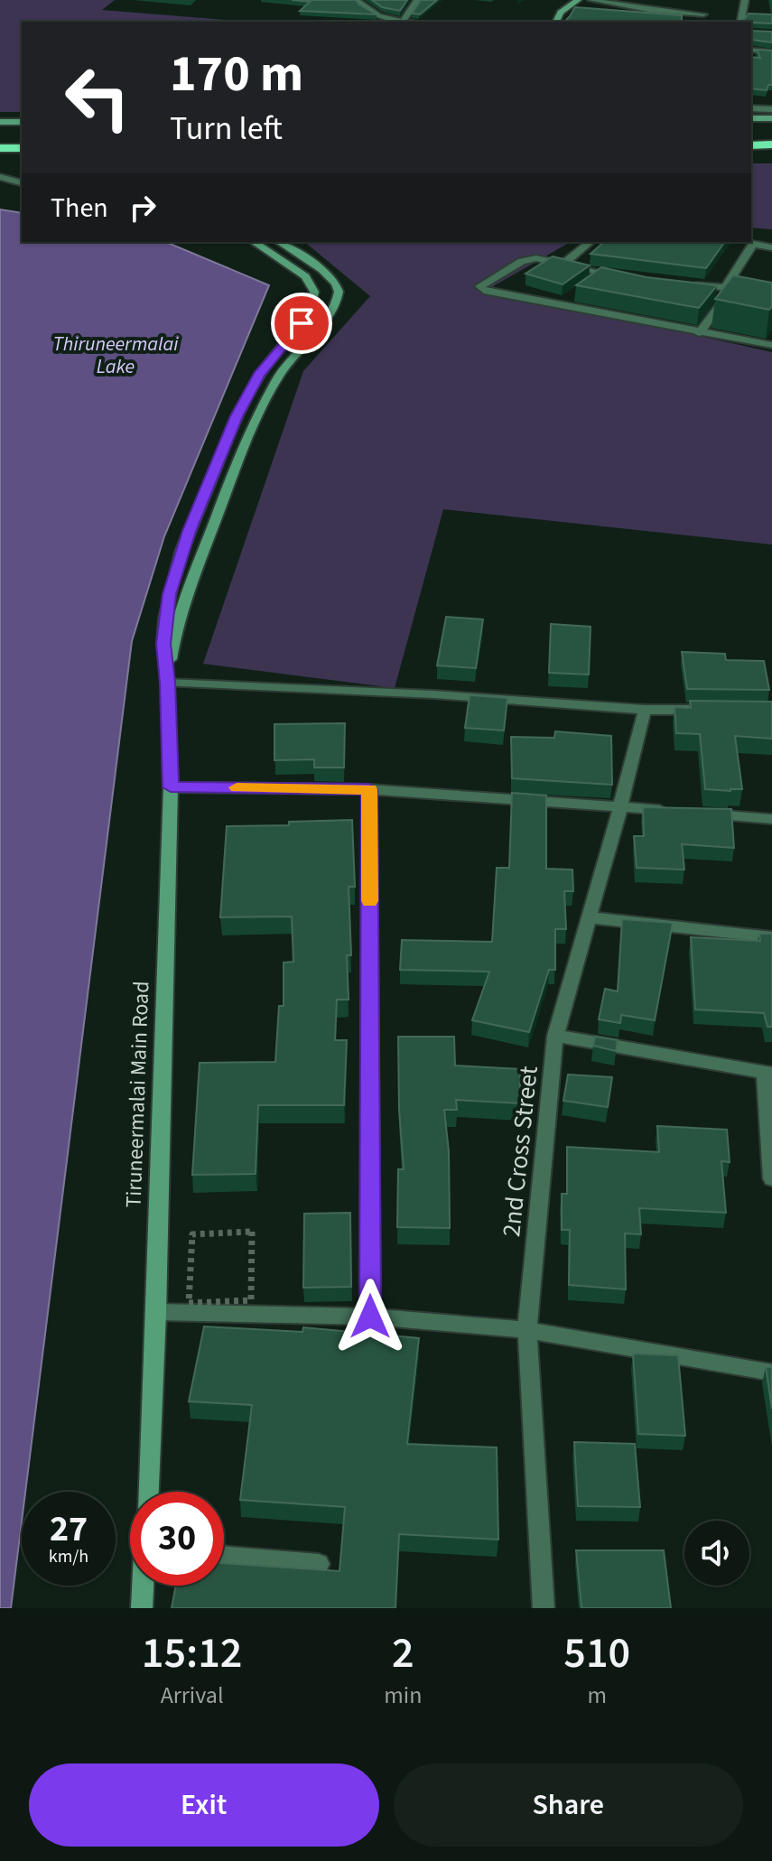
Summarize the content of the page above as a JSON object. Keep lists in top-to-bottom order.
{
  "streets": {
    "main road": ["Tiruneermalai Main Road"],
    "street": ["2nd Cross Street"]
  },
  "water": ["Thiruneermalai Lake"],
  "page": {
    "turn": ["170 m", "Turn left"],
    "then": "Then",
    "speed": "27 km/h",
    "limit": "30",
    "eta": [
      "15:12",
      "Arrival",
      "2",
      "min",
      "510",
      "m"
    ],
    "buttons": ["Exit", "Share"]
  }
}
